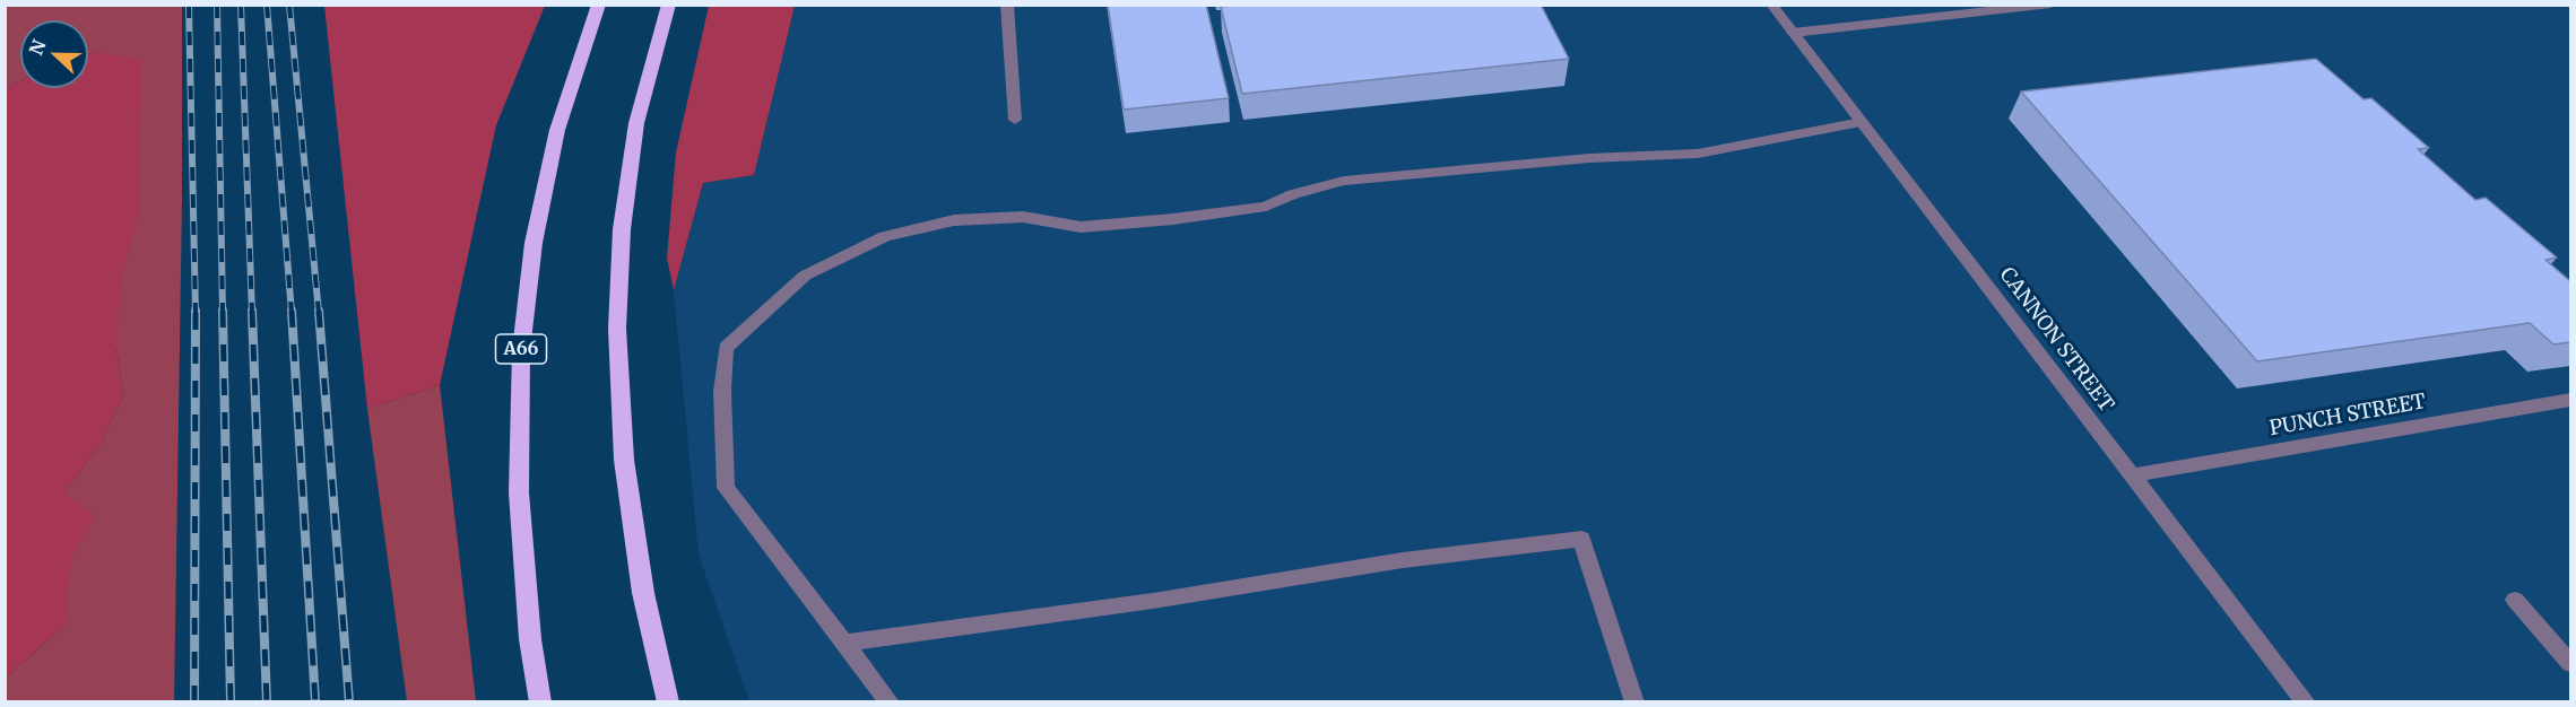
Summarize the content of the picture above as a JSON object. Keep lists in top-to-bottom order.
{
  "streets": {
    "highway": ["A66"],
    "street": ["CANNON STREET", "PUNCH STREET"]
  },
  "crossings": [
    ["CANNON STREET", "PUNCH STREET"]
  ],
  "north": "left"
}
